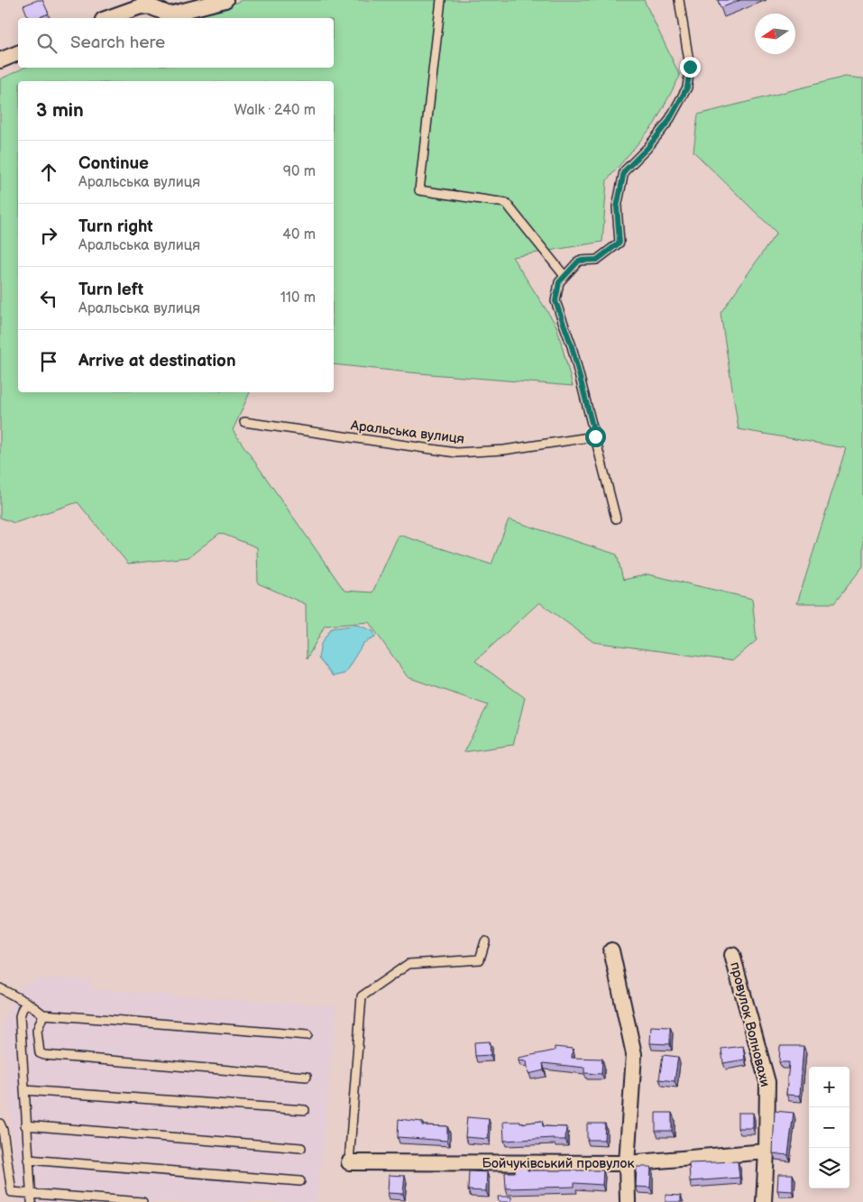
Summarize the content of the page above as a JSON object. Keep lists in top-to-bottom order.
{
  "streets": {
    "street": ["провулок Волновахи", "Бойчуківський провулок"],
    "lane": ["Аральська вулиця"]
  },
  "crossings": [
    ["провулок Волновахи", "Бойчуківський провулок"]
  ],
  "north": "left",
  "page": {
    "search": "Search here",
    "heading": ["3 min", "Walk · 240 m"],
    "list": [
      ["Continue", "Аральська вулиця", "90 m"],
      ["Turn right", "Аральська вулиця", "40 m"],
      ["Turn left", "Аральська вулиця", "110 m"],
      "Arrive at destination"
    ],
    "map_buttons": ["+", "−"]
  }
}
